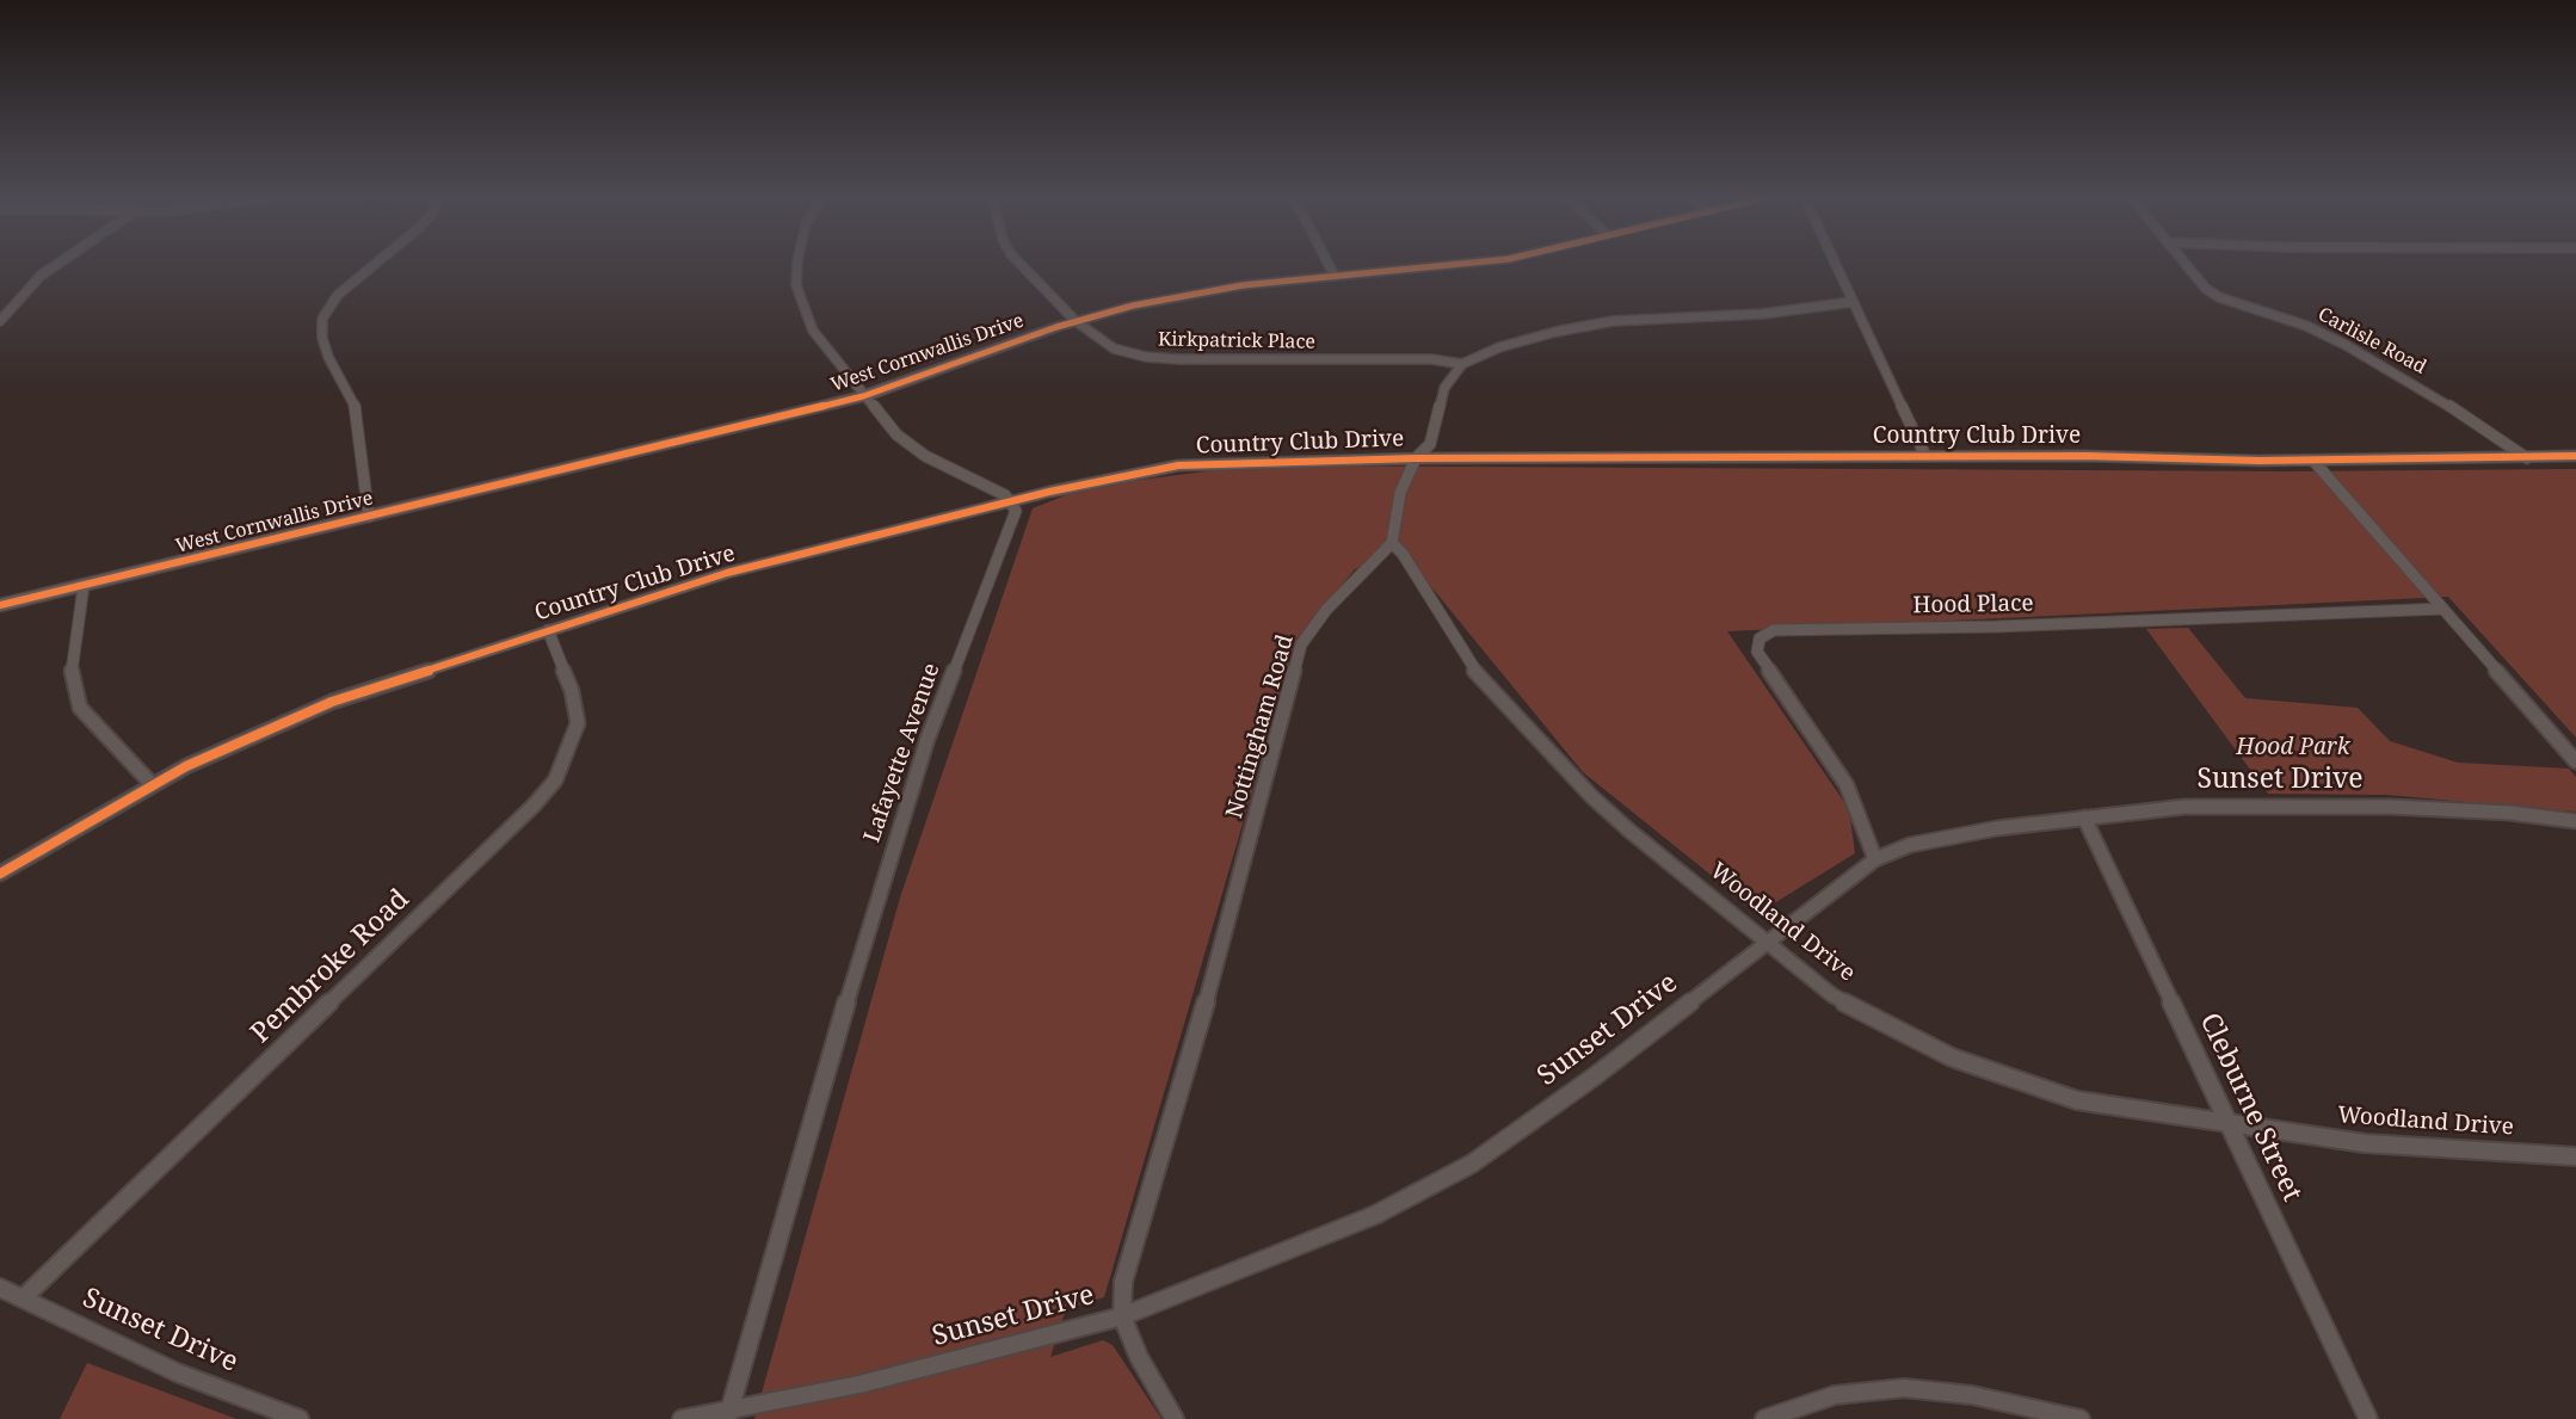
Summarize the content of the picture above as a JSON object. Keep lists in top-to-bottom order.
{
  "streets": {
    "street": [
      "Kirkpatrick Place",
      "Carlisle Road",
      "West Cornwallis Drive",
      "Country Club Drive",
      "Hood Place",
      "Nottingham Road",
      "Lafayette Avenue",
      "Sunset Drive",
      "Woodland Drive",
      "Pembroke Road",
      "Cleburne Street"
    ]
  },
  "crossings": [
    ["Kirkpatrick Place", "West Cornwallis Drive"],
    ["Carlisle Road", "Country Club Drive"],
    ["Country Club Drive", "Lafayette Avenue"],
    ["Country Club Drive", "Pembroke Road"],
    ["Hood Place", "Sunset Drive"],
    ["Nottingham Road", "Sunset Drive"],
    ["Nottingham Road", "Woodland Drive"],
    ["Lafayette Avenue", "Sunset Drive"],
    ["Sunset Drive", "Woodland Drive"],
    ["Sunset Drive", "Pembroke Road"],
    ["Sunset Drive", "Cleburne Street"],
    ["Woodland Drive", "Cleburne Street"]
  ],
  "parks": ["Hood Park"]
}
